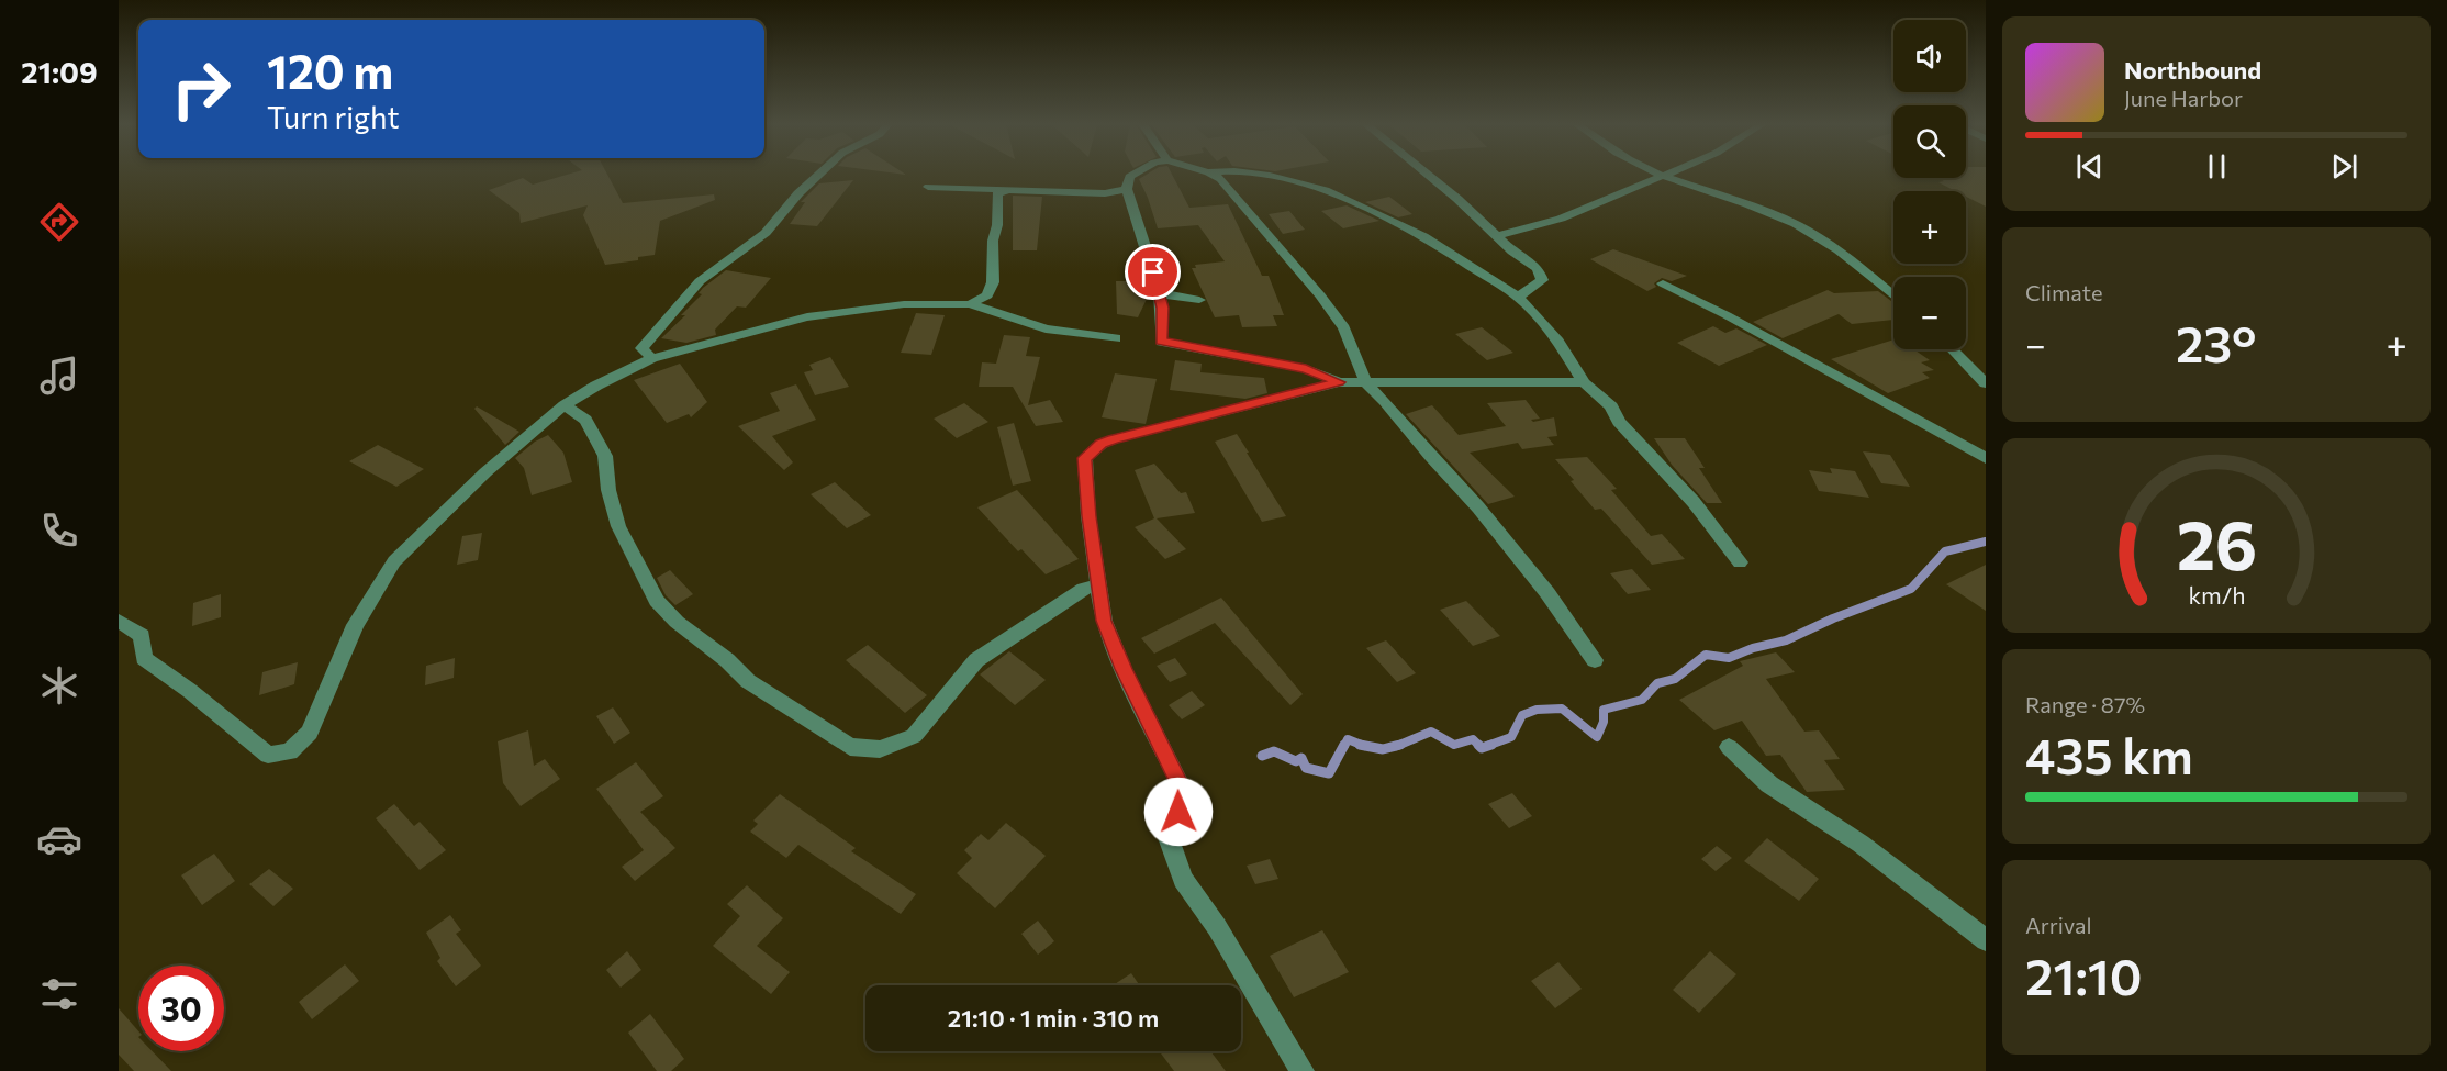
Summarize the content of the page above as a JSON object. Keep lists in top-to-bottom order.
{
  "page": {
    "tabs": "21:09",
    "map_buttons": ["+", "−"],
    "turn": ["120 m", "Turn right"],
    "song": ["Northbound", "June Harbor"],
    "tile": [
      "Climate",
      ["Range · 87%", "435 km"],
      ["Arrival", "21:10"]
    ],
    "heat": ["−", "23°", "+"],
    "limit": "30",
    "trip": "21:10 · 1 min · 310 m",
    "gauge": ["26", "km/h"]
  }
}
